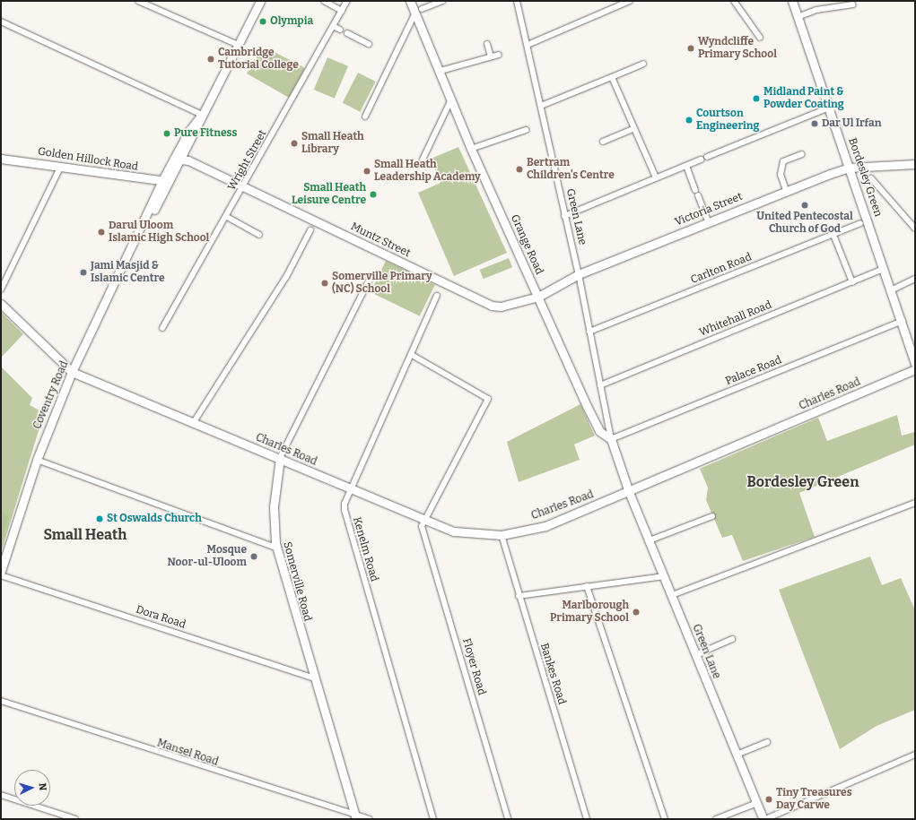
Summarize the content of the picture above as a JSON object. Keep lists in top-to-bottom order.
{
  "streets": {
    "street": [
      "Golden Hillock Road",
      "Wright Street",
      "Bordesley Green",
      "Victoria Street",
      "Green Lane",
      "Muntz Street",
      "Grange Road",
      "Carlton Road",
      "Whitehall Road",
      "Palace Road",
      "Charles Road",
      "Coventry Road",
      "Kenelm Road",
      "Somerville Road",
      "Dora Road",
      "Floyer Road",
      "Bankes Road",
      "Mansel Road"
    ]
  },
  "crossings": [
    ["Golden Hillock Road", "Coventry Road"],
    ["Wright Street", "Muntz Street"],
    ["Bordesley Green", "Victoria Street"],
    ["Bordesley Green", "Palace Road"],
    ["Victoria Street", "Green Lane"],
    ["Victoria Street", "Muntz Street"],
    ["Green Lane", "Muntz Street"],
    ["Green Lane", "Grange Road"],
    ["Green Lane", "Carlton Road"],
    ["Green Lane", "Whitehall Road"],
    ["Green Lane", "Palace Road"],
    ["Green Lane", "Charles Road"],
    ["Muntz Street", "Grange Road"],
    ["Muntz Street", "Coventry Road"],
    ["Grange Road", "Palace Road"],
    ["Charles Road", "Coventry Road"],
    ["Charles Road", "Kenelm Road"],
    ["Charles Road", "Somerville Road"],
    ["Charles Road", "Floyer Road"],
    ["Charles Road", "Bankes Road"],
    ["Somerville Road", "Dora Road"],
    ["Somerville Road", "Mansel Road"]
  ],
  "districts": ["Bordesley Green", "Small Heath"],
  "places": [
    "Olympia",
    "Wyndcliffe Primary School",
    "Cambridge Tutorial College",
    "Midland Paint & Powder Coating",
    "Courtson Engineering",
    "Dar Ul Irfan",
    "Pure Fitness",
    "Small Heath Library",
    "Bertram Children's Centre",
    "Small Heath Leadership Academy",
    "Small Heath Leisure Centre",
    "United Pentecostal Church of God",
    "Darul Uloom Islamic High School",
    "Jami Masjid & Islamic Centre",
    "Somerville Primary (NC) School",
    "St Oswalds Church",
    "Mosque Noor-ul-Uloom",
    "Marlborough Primary School",
    "Tiny Treasures Day Carwe"
  ],
  "north": "right"
}
